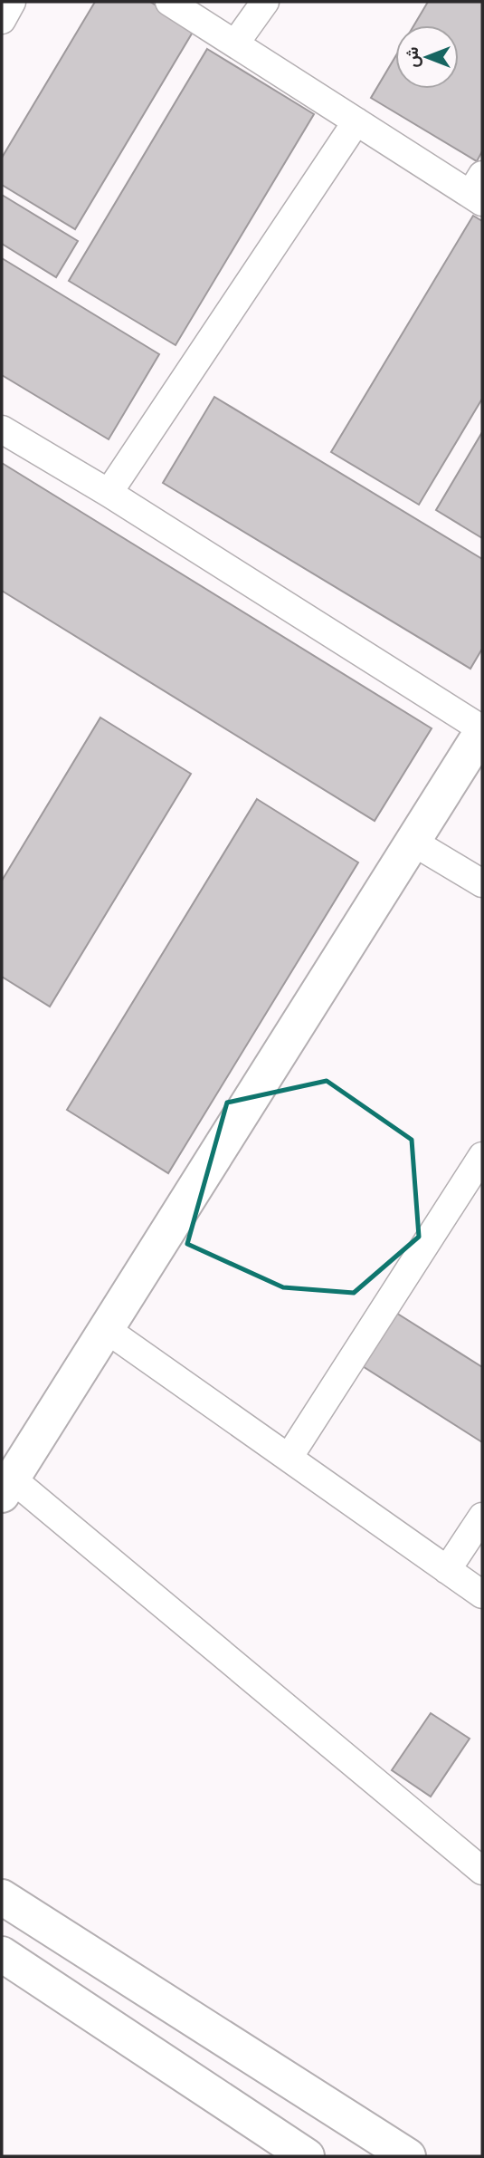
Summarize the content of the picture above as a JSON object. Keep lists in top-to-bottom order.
{
  "north": "left"
}
